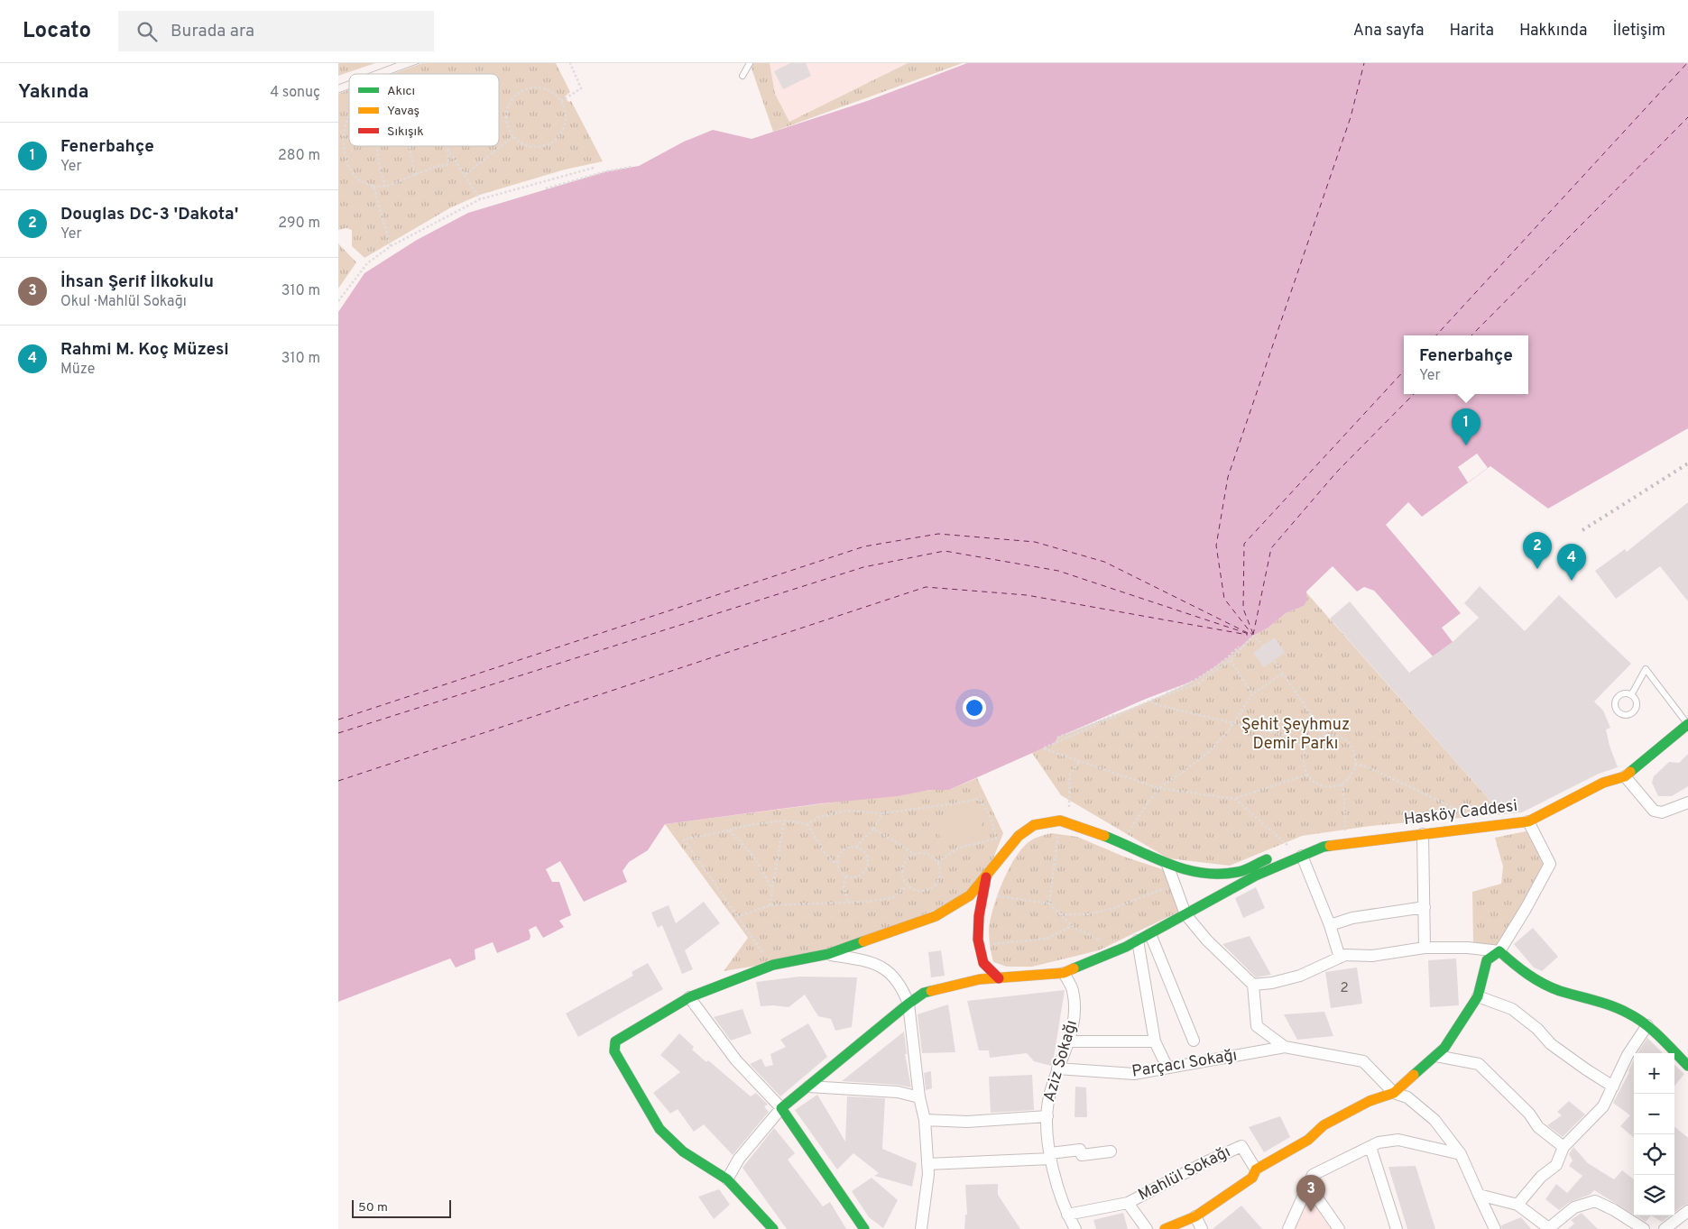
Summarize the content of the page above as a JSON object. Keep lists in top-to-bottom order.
{
  "streets": {
    "main road": ["Hasköy Caddesi"],
    "street": ["Aziz Sokağı", "Parçacı Sokağı", "Mahlül Sokağı"]
  },
  "crossings": [
    ["Aziz Sokağı", "Parçacı Sokağı"]
  ],
  "parks": ["Şehit Şeyhmuz Demir Parkı"],
  "house_numbers": ["2"],
  "legend": ["Akıcı", "Yavaş", "Sıkışık"],
  "scale_bar": "50 m",
  "page": {
    "header": "Locato",
    "search": "Burada ara",
    "nav": [
      "Ana sayfa",
      "Harita",
      "Hakkında",
      "İletişim"
    ],
    "heading": ["Yakında", "4 sonuç"],
    "list": [
      {
        "mark": "1",
        "name": "Fenerbahçe",
        "note": "Yer",
        "value": "280 m"
      },
      {
        "mark": "2",
        "name": "Douglas DC-3 'Dakota'",
        "note": "Yer",
        "value": "290 m"
      },
      {
        "mark": "3",
        "name": "İhsan Şerif İlkokulu",
        "note": "Okul · Mahlül Sokağı",
        "value": "310 m"
      },
      {
        "mark": "4",
        "name": "Rahmi M. Koç Müzesi",
        "note": "Müze",
        "value": "310 m"
      }
    ],
    "popup": ["Fenerbahçe", "Yer"],
    "pins": [
      "1",
      "2",
      "4",
      "3"
    ],
    "map_buttons": ["+", "−"],
    "scale": "50 m"
  }
}
